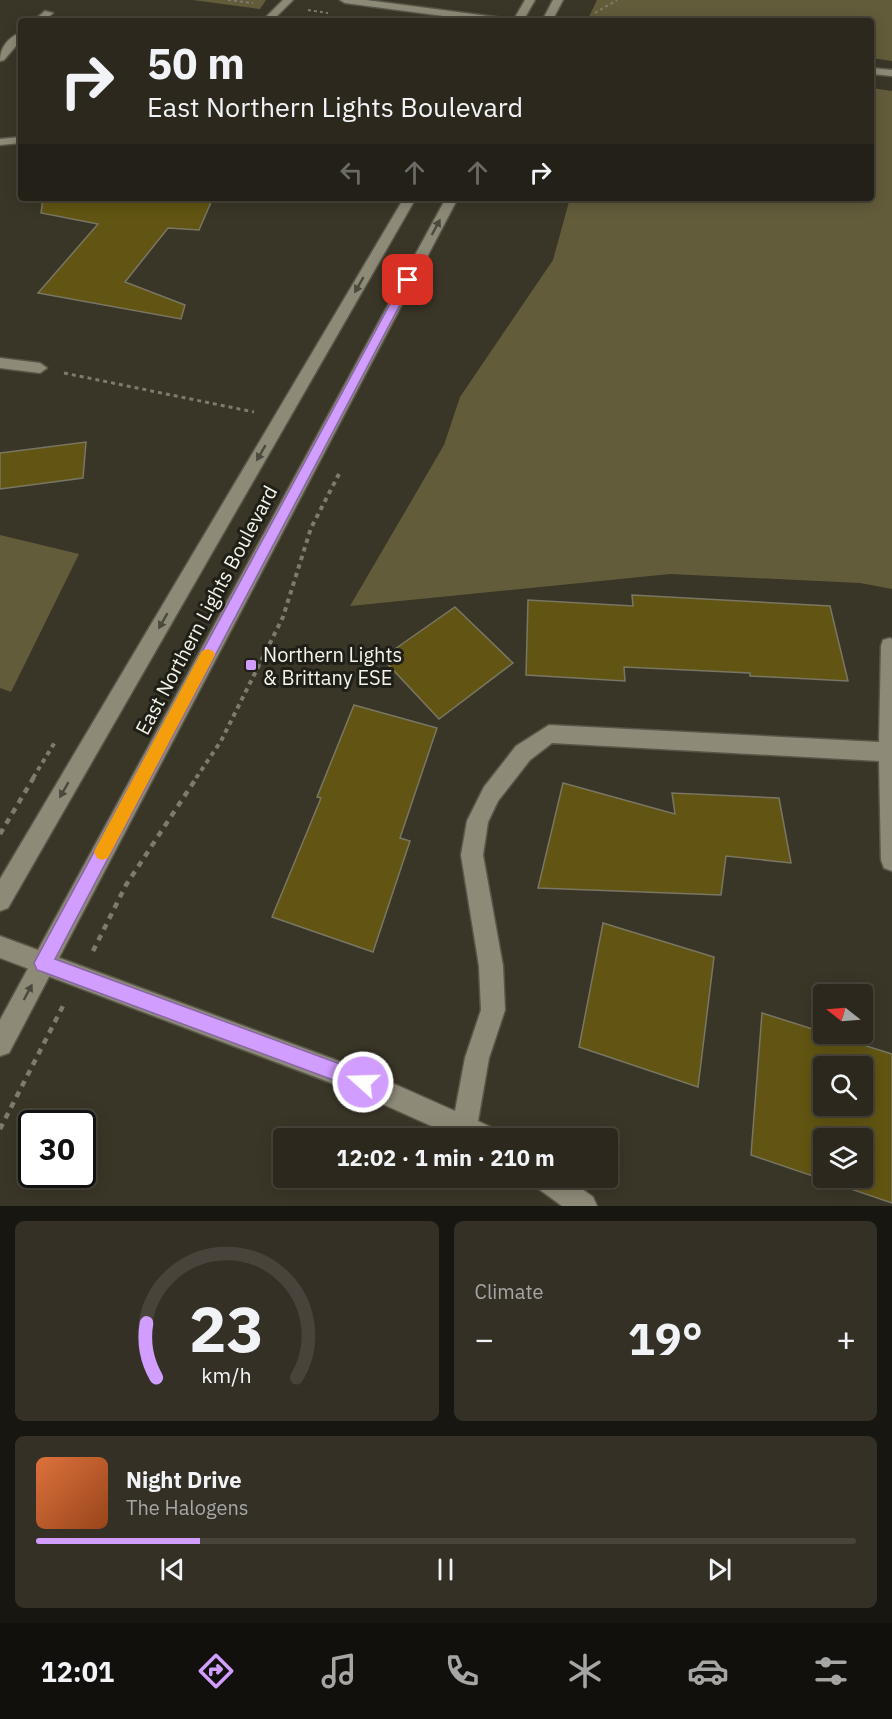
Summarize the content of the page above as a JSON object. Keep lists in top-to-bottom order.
{
  "streets": {
    "main road": ["East Northern Lights Boulevard"]
  },
  "places": {
    "transit": ["Northern Lights & Brittany ESE"]
  },
  "north": "left",
  "page": {
    "turn": ["50 m", "East Northern Lights Boulevard"],
    "limit": "30",
    "trip": "12:02 · 1 min · 210 m",
    "tile": "Climate",
    "heat": ["−", "19°", "+"],
    "song": ["Night Drive", "The Halogens"],
    "tabs": "12:01",
    "gauge": ["23", "km/h"]
  }
}
